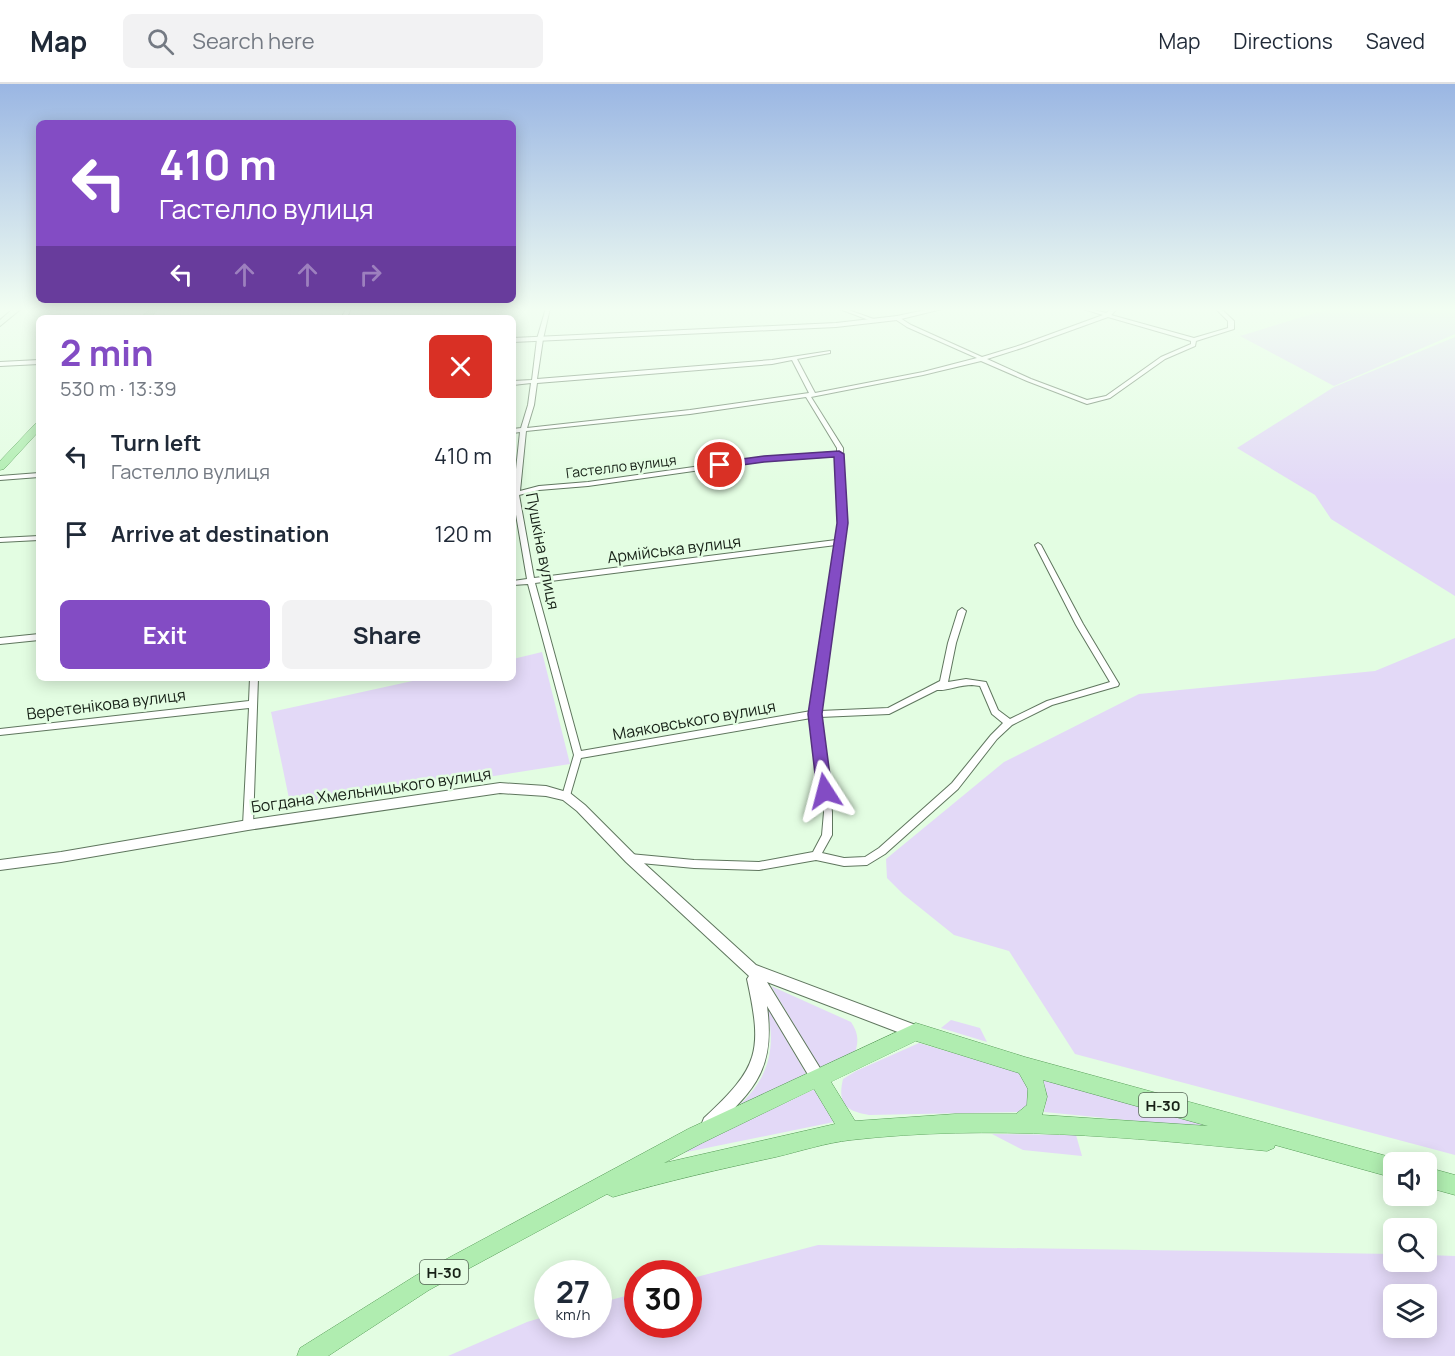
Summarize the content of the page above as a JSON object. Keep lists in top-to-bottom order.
{
  "streets": {
    "main road": ["Н-30"],
    "street": [
      "Гастелло вулиця",
      "Армійська вулиця",
      "Пушкіна вулиця",
      "Веретенікова вулиця",
      "Маяковського вулиця",
      "Богдана Хмельницького вулиця"
    ]
  },
  "crossings": [
    ["Армійська вулиця", "Пушкіна вулиця"],
    ["Пушкіна вулиця", "Маяковського вулиця"]
  ],
  "page": {
    "header": "Map",
    "search": "Search here",
    "nav": ["Map", "Directions", "Saved"],
    "turn": ["410 m", "Гастелло вулиця"],
    "heading": ["2 min", "530 m · 13:39"],
    "list": [
      {
        "name": "Turn left",
        "note": "Гастелло вулиця",
        "value": "410 m"
      },
      {
        "name": "Arrive at destination",
        "value": "120 m"
      }
    ],
    "buttons": ["Exit", "Share"],
    "speed": "27 km/h",
    "limit": "30"
  }
}
